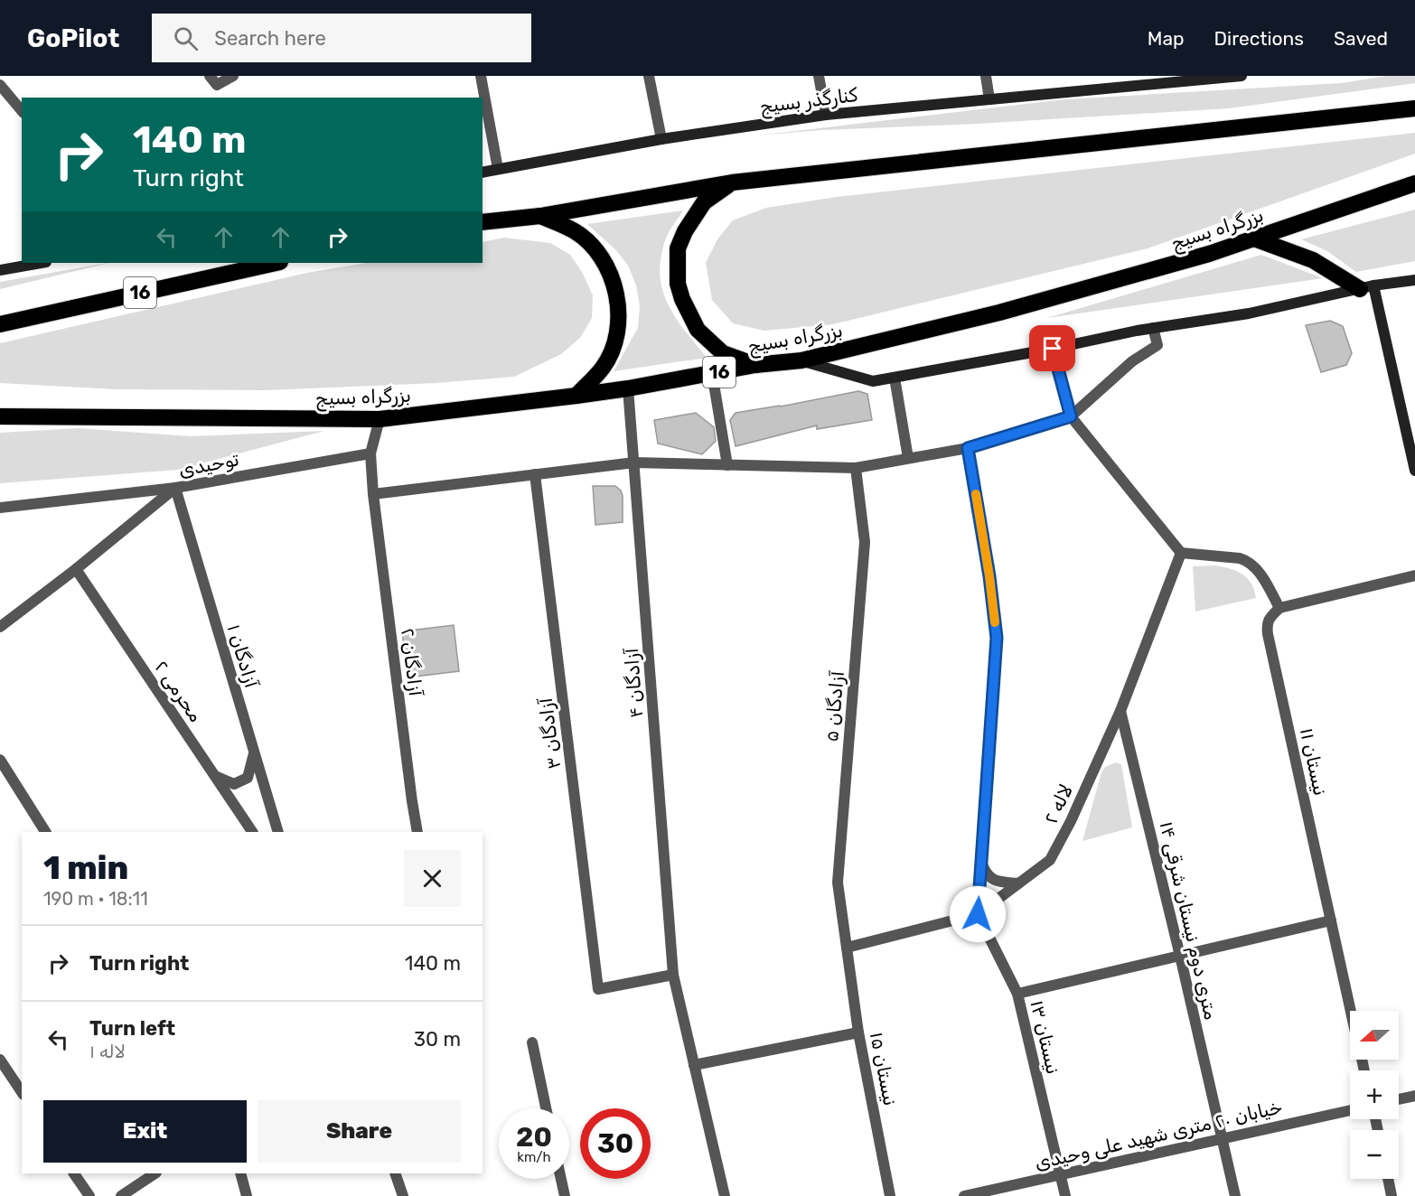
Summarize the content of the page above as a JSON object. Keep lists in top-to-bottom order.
{
  "streets": {
    "highway": ["بزرگراه بسیج", "16"],
    "main road": ["کنارگذر بسیج"],
    "street": [
      "توحیدی",
      "آزادگان ۱",
      "آزادگان ۲",
      "آزادگان ۴",
      "محرمی ۲",
      "آزادگان ۵",
      "آزادگان ۳",
      "نیستان ۱۱",
      "لاله ۲",
      "۱۴ متری دوم نیستان شرقی",
      "نیستان ۱۳",
      "نیستان ۱۵",
      "خیابان ۲۰ متری شهید علی وحیدی"
    ]
  },
  "crossings": [
    ["بزرگراه بسیج", "آزادگان ۴"],
    ["توحیدی", "آزادگان ۱"],
    ["توحیدی", "آزادگان ۲"],
    ["توحیدی", "محرمی ۲"],
    ["آزادگان ۴", "آزادگان ۳"],
    ["آزادگان ۵", "لاله ۲"],
    ["آزادگان ۵", "نیستان ۱۵"],
    ["لاله ۲", "۱۴ متری دوم نیستان شرقی"],
    ["لاله ۲", "نیستان ۱۳"],
    ["لاله ۲", "نیستان ۱۵"],
    ["۱۴ متری دوم نیستان شرقی", "خیابان ۲۰ متری شهید علی وحیدی"],
    ["نیستان ۱۳", "خیابان ۲۰ متری شهید علی وحیدی"]
  ],
  "north": "left",
  "page": {
    "header": "GoPilot",
    "search": "Search here",
    "nav": ["Map", "Directions", "Saved"],
    "turn": ["140 m", "Turn right"],
    "heading": ["1 min", "190 m · 18:11"],
    "list": [
      {
        "name": "Turn right",
        "value": "140 m"
      },
      {
        "name": "Turn left",
        "note": "لاله ۱",
        "value": "30 m"
      }
    ],
    "map_buttons": ["+", "−"],
    "buttons": ["Exit", "Share"],
    "speed": "20 km/h",
    "limit": "30"
  }
}
